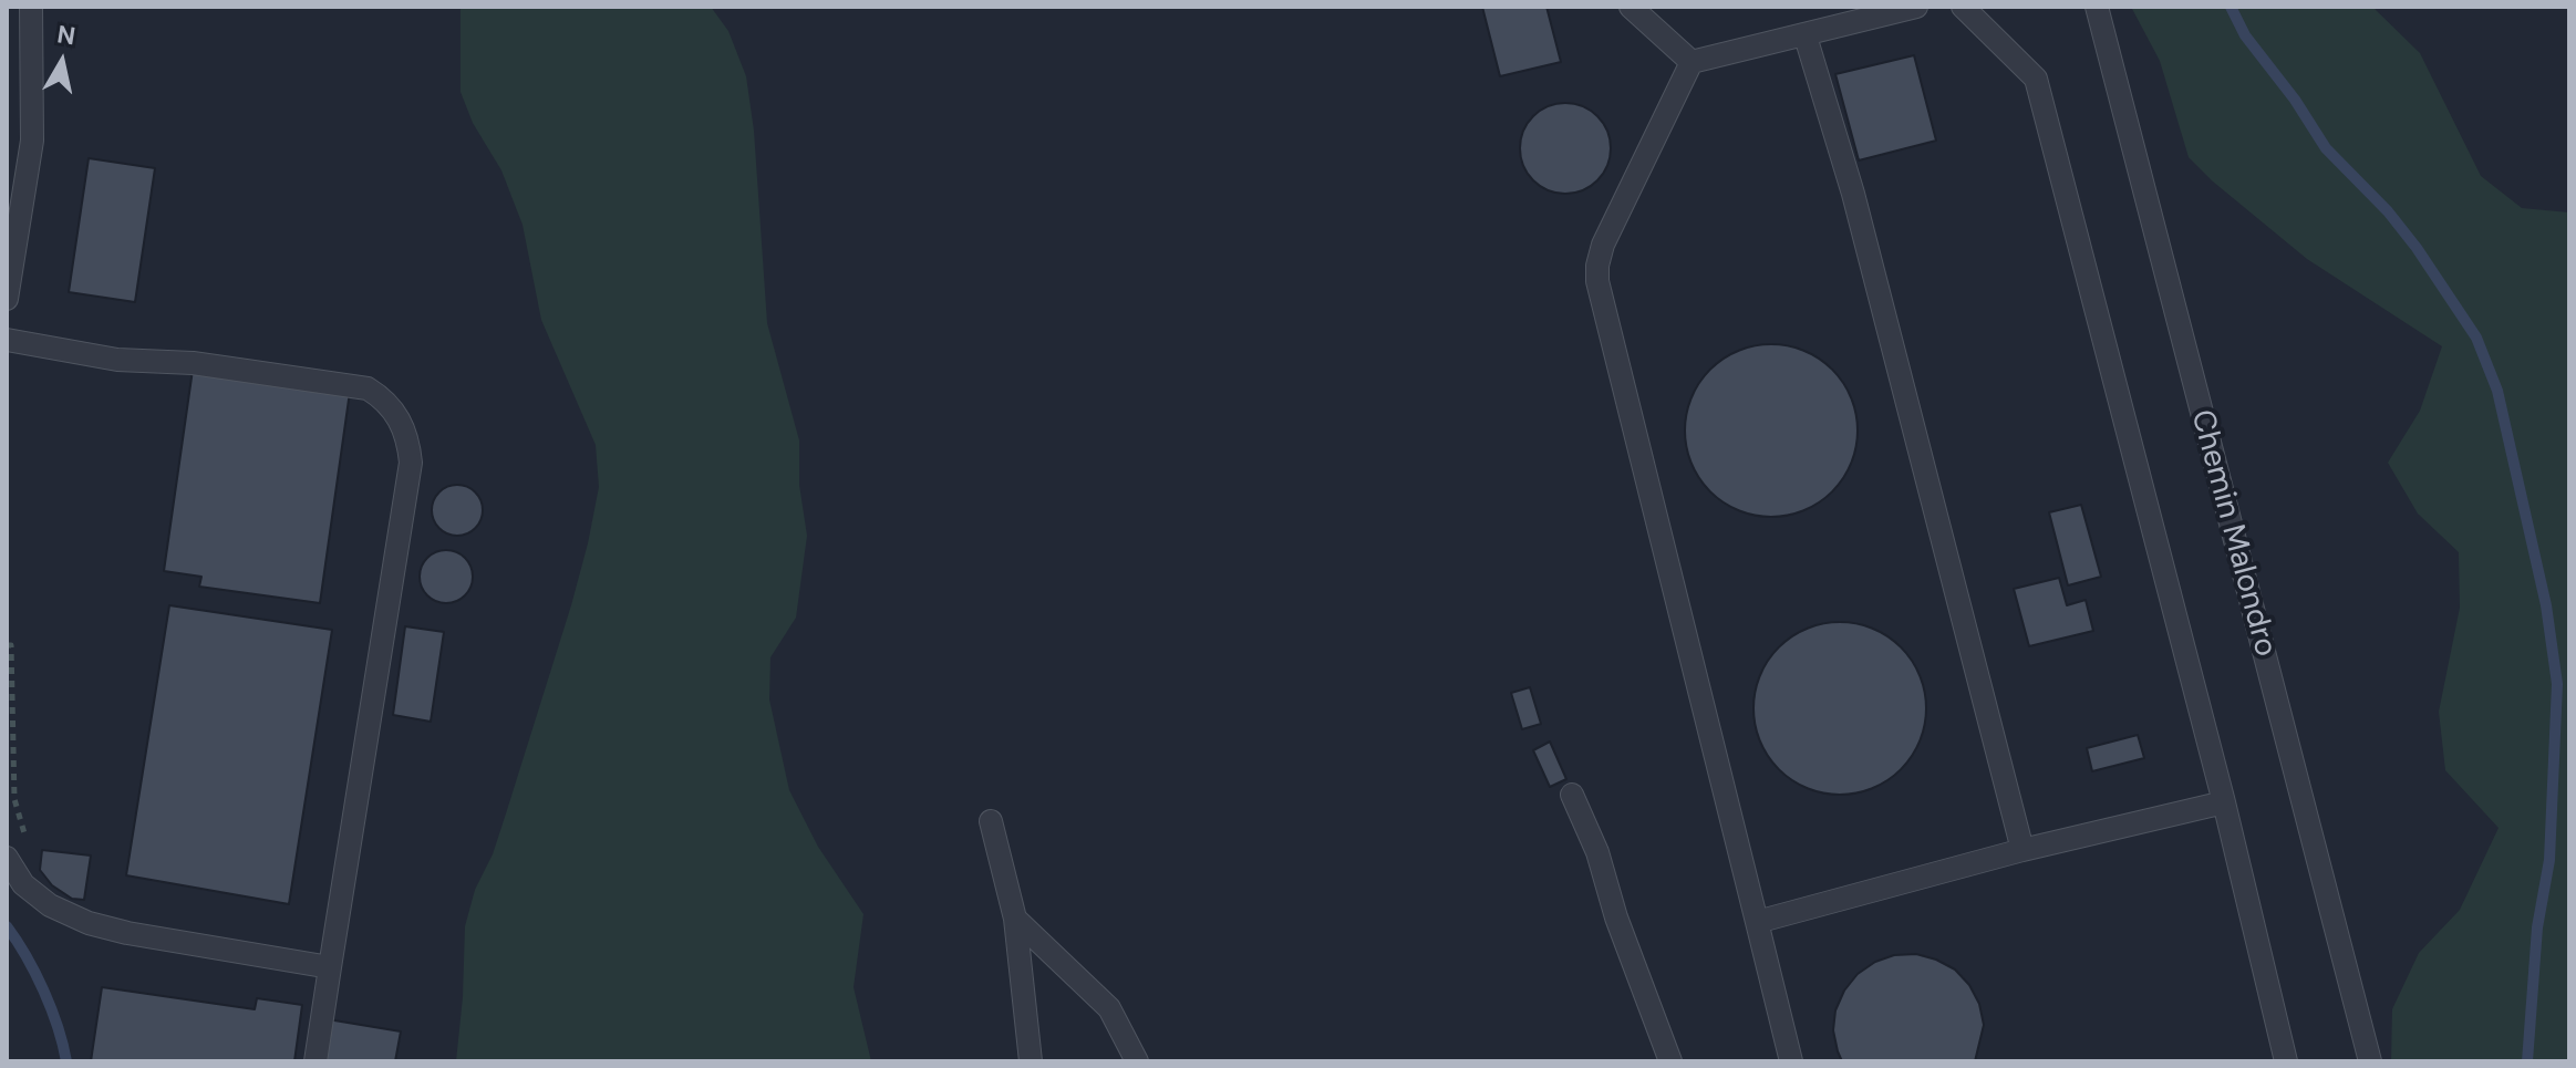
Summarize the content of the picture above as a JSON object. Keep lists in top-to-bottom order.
{
  "streets": {
    "lane": ["Chemin Malondro"]
  },
  "north": "top"
}
